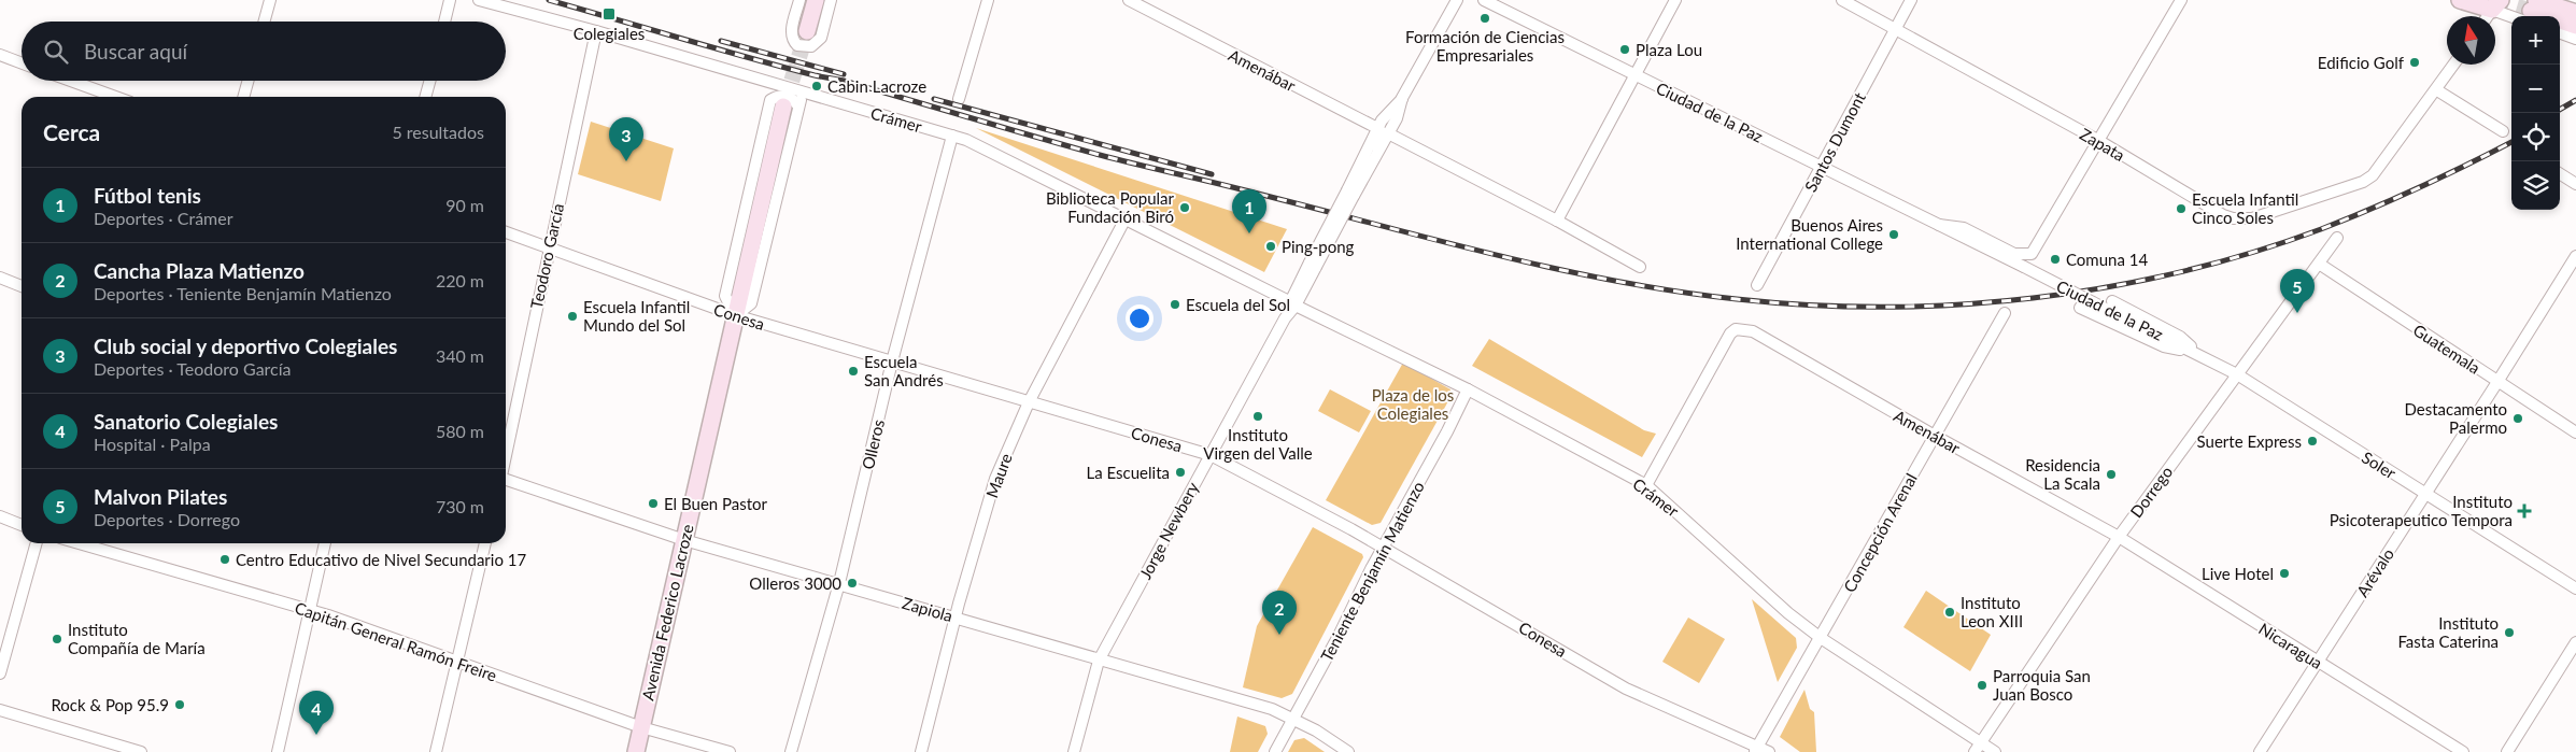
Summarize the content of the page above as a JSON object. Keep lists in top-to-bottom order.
{
  "streets": {
    "main road": ["Avenida Federico Lacroze"],
    "street": [
      "Amenábar",
      "Ciudad de la Paz",
      "Crámer",
      "Santos Dumont",
      "Zapata",
      "Teodoro García",
      "Conesa",
      "Guatemala",
      "Olleros",
      "Soler",
      "Maure",
      "Dorrego",
      "Jorge Newbery",
      "Concepción Arenal",
      "Teniente Benjamín Matienzo",
      "Arévalo",
      "Zapiola",
      "Capitán General Ramón Freire",
      "Nicaragua"
    ]
  },
  "crossings": [
    ["Amenábar", "Crámer"],
    ["Amenábar", "Dorrego"],
    ["Amenábar", "Concepción Arenal"],
    ["Amenábar", "Nicaragua"],
    ["Ciudad de la Paz", "Santos Dumont"],
    ["Ciudad de la Paz", "Zapata"],
    ["Ciudad de la Paz", "Soler"],
    ["Ciudad de la Paz", "Dorrego"],
    ["Crámer", "Teodoro García"],
    ["Crámer", "Olleros"],
    ["Crámer", "Maure"],
    ["Crámer", "Dorrego"],
    ["Crámer", "Jorge Newbery"],
    ["Crámer", "Concepción Arenal"],
    ["Crámer", "Teniente Benjamín Matienzo"],
    ["Crámer", "Avenida Federico Lacroze"],
    ["Santos Dumont", "Zapata"],
    ["Teodoro García", "Conesa"],
    ["Conesa", "Olleros"],
    ["Conesa", "Maure"],
    ["Conesa", "Jorge Newbery"],
    ["Conesa", "Concepción Arenal"],
    ["Conesa", "Teniente Benjamín Matienzo"],
    ["Conesa", "Avenida Federico Lacroze"],
    ["Guatemala", "Dorrego"],
    ["Guatemala", "Arévalo"],
    ["Olleros", "Zapiola"],
    ["Soler", "Dorrego"],
    ["Soler", "Arévalo"],
    ["Maure", "Zapiola"],
    ["Dorrego", "Nicaragua"],
    ["Jorge Newbery", "Zapiola"],
    ["Teniente Benjamín Matienzo", "Zapiola"],
    ["Arévalo", "Nicaragua"],
    ["Zapiola", "Avenida Federico Lacroze"],
    ["Avenida Federico Lacroze", "Capitán General Ramón Freire"]
  ],
  "parks": ["Plaza de los Colegiales"],
  "places": {
    "transit": ["Colegiales"],
    "other": [
      "Formación de Ciencias Empresariales",
      "Plaza Lou",
      "Edificio Golf",
      "Cabin Lacroze",
      "Biblioteca Popular Fundación Biró",
      "Escuela Infantil Cinco Soles",
      "Buenos Aires International College",
      "Ping-pong",
      "Comuna 14",
      "Escuela del Sol",
      "Escuela Infantil Mundo del Sol",
      "Escuela San Andrés",
      "Instituto Virgen del Valle",
      "Destacamento Palermo",
      "Suerte Express",
      "La Escuelita",
      "Residencia La Scala",
      "El Buen Pastor",
      "Centro Educativo de Nivel Secundario 17",
      "Live Hotel",
      "Olleros 3000",
      "Instituto Leon XIII",
      "Instituto Fasta Caterina",
      "Instituto Compañía de María",
      "Parroquia San Juan Bosco",
      "Rock & Pop 95.9"
    ],
    "health": ["Instituto Psicoterapeutico Tempora"]
  },
  "north": "top",
  "page": {
    "map_buttons": ["+", "−"],
    "search": "Buscar aquí",
    "heading": ["Cerca", "5 resultados"],
    "pins": [
      "3",
      "1",
      "5",
      "2",
      "4"
    ],
    "list": [
      {
        "mark": "1",
        "name": "Fútbol tenis",
        "note": "Deportes · Crámer",
        "value": "90 m"
      },
      {
        "mark": "2",
        "name": "Cancha Plaza Matienzo",
        "note": "Deportes · Teniente Benjamín Matienzo",
        "value": "220 m"
      },
      {
        "mark": "3",
        "name": "Club social y deportivo Colegiales",
        "note": "Deportes · Teodoro García",
        "value": "340 m"
      },
      {
        "mark": "4",
        "name": "Sanatorio Colegiales",
        "note": "Hospital · Palpa",
        "value": "580 m"
      },
      {
        "mark": "5",
        "name": "Malvon Pilates",
        "note": "Deportes · Dorrego",
        "value": "730 m"
      }
    ]
  }
}
